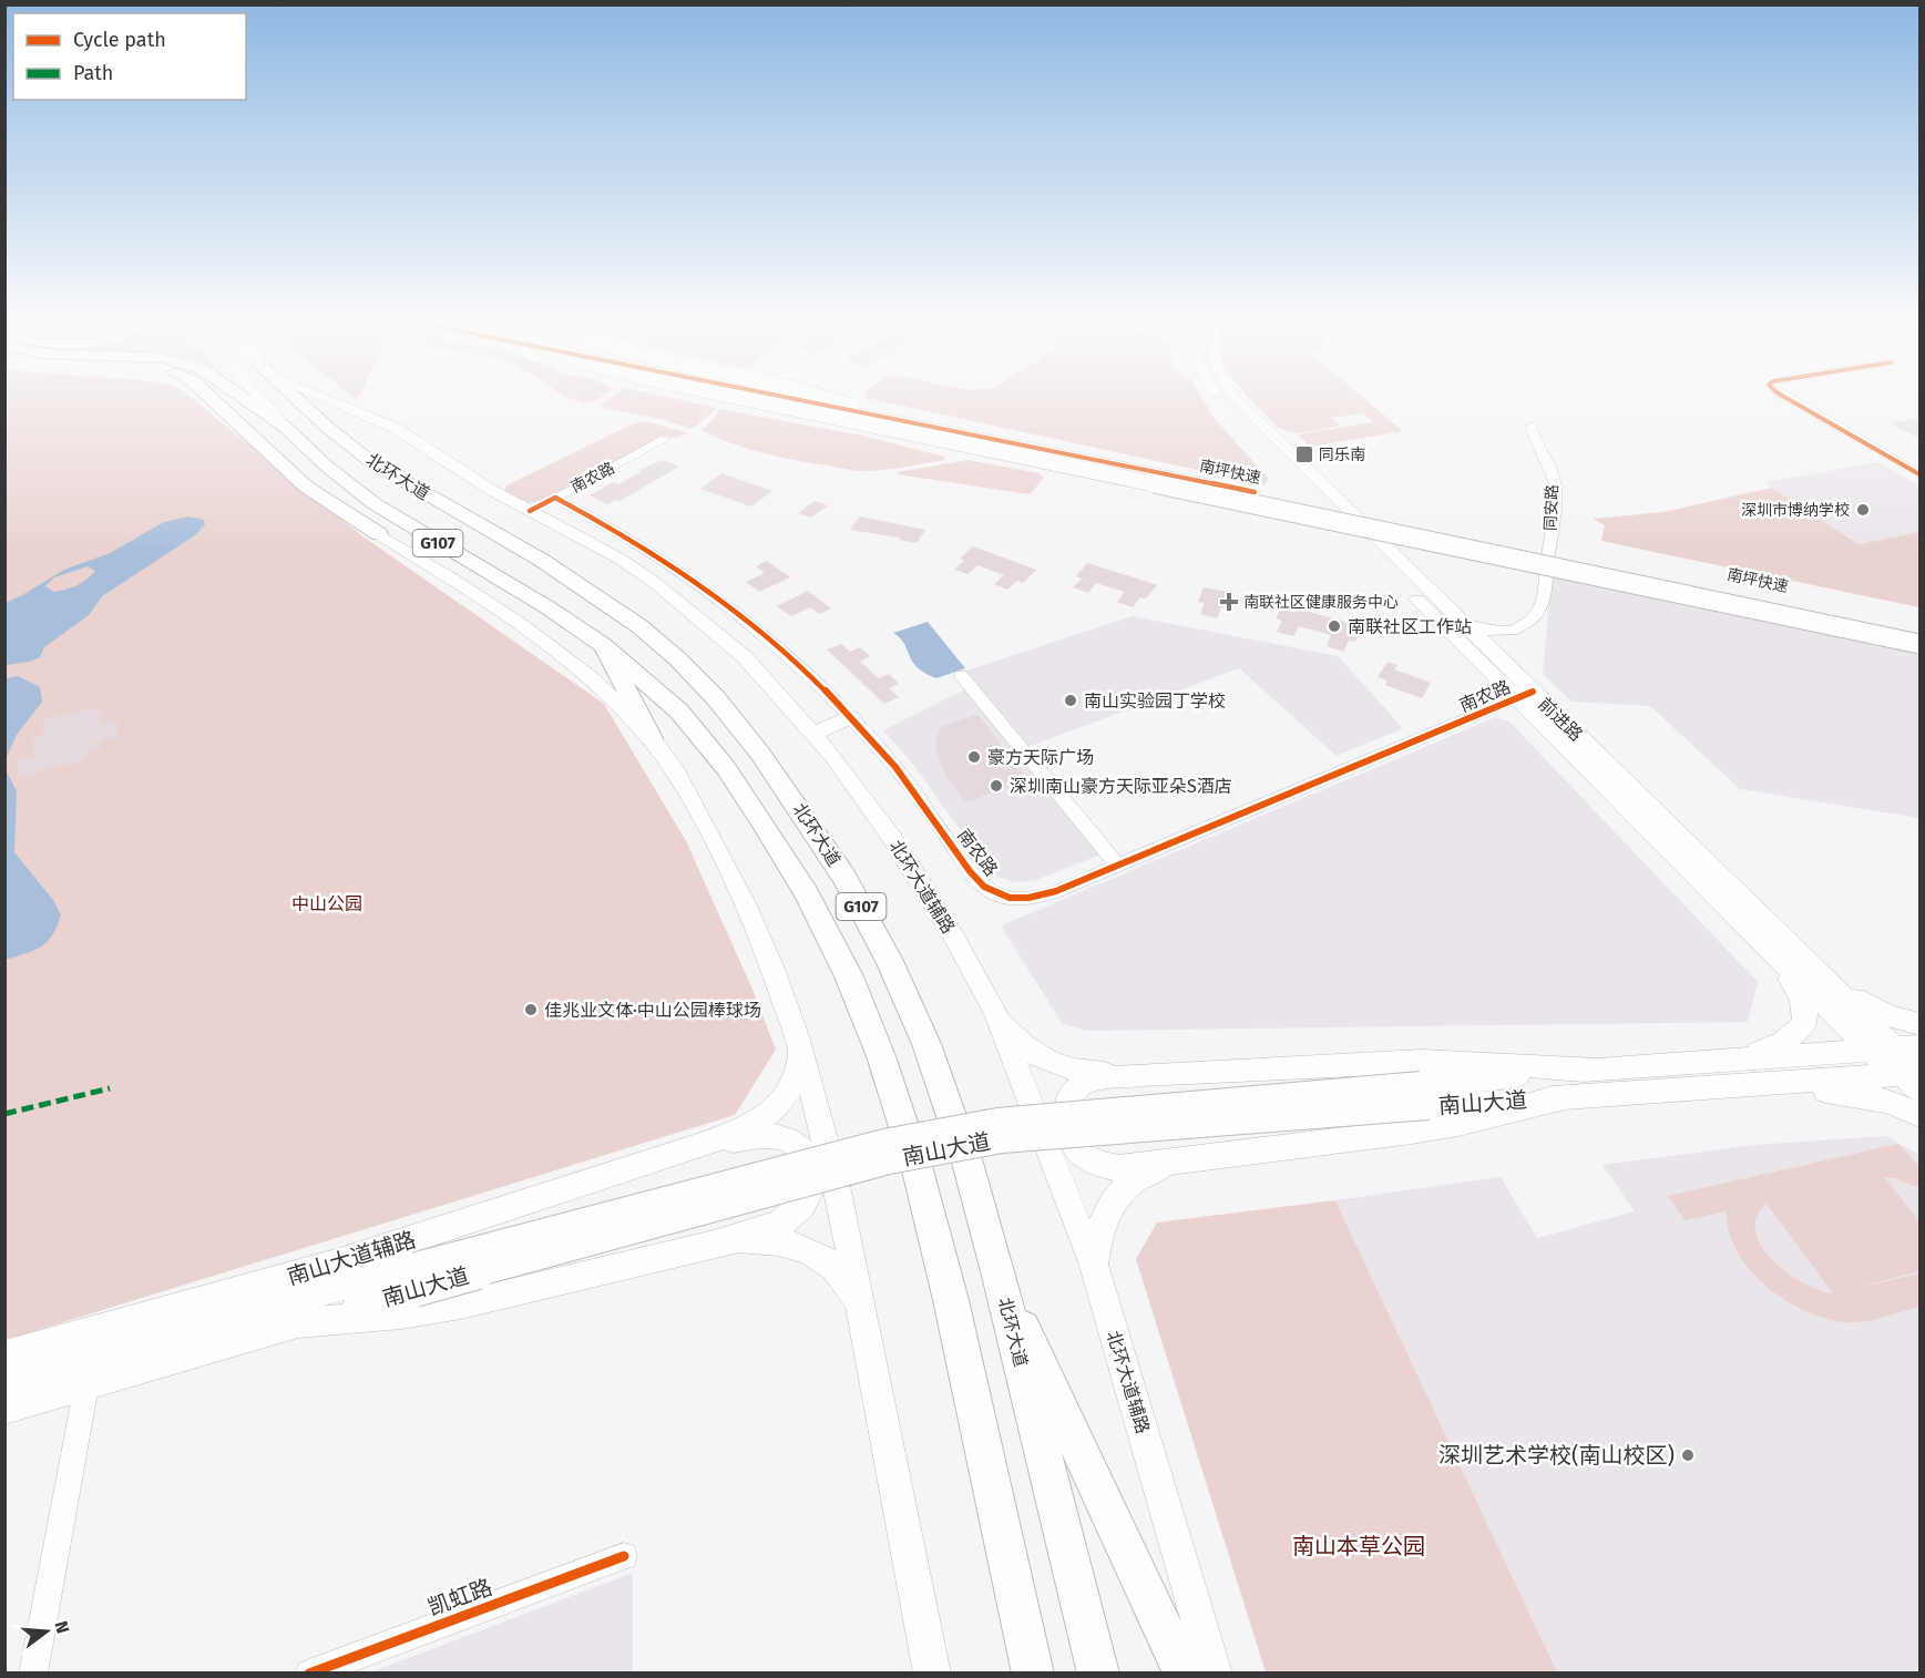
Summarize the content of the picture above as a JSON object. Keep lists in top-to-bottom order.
{
  "streets": {
    "highway": ["南坪快速", "北环大道", "G107"],
    "main road": [
      "前进路",
      "北环大道辅路",
      "南山大道",
      "南山大道辅路"
    ],
    "street": ["南农路", "同安路", "凯虹路"]
  },
  "crossings": [
    ["北环大道", "G107"],
    ["南农路", "前进路"],
    ["南农路", "北环大道辅路"],
    ["前进路", "南山大道"]
  ],
  "parks": ["中山公园", "南山本草公园"],
  "places": {
    "transit": ["同乐南"],
    "other": [
      "深圳市博纳学校",
      "南联社区工作站",
      "南山实验园丁学校",
      "豪方天际广场",
      "深圳南山豪方天际亚朵S酒店",
      "佳兆业文体·中山公园棒球场",
      "深圳艺术学校(南山校区)"
    ],
    "health": ["南联社区健康服务中心"]
  },
  "legend": ["Cycle path", "Path"],
  "north": "right"
}
